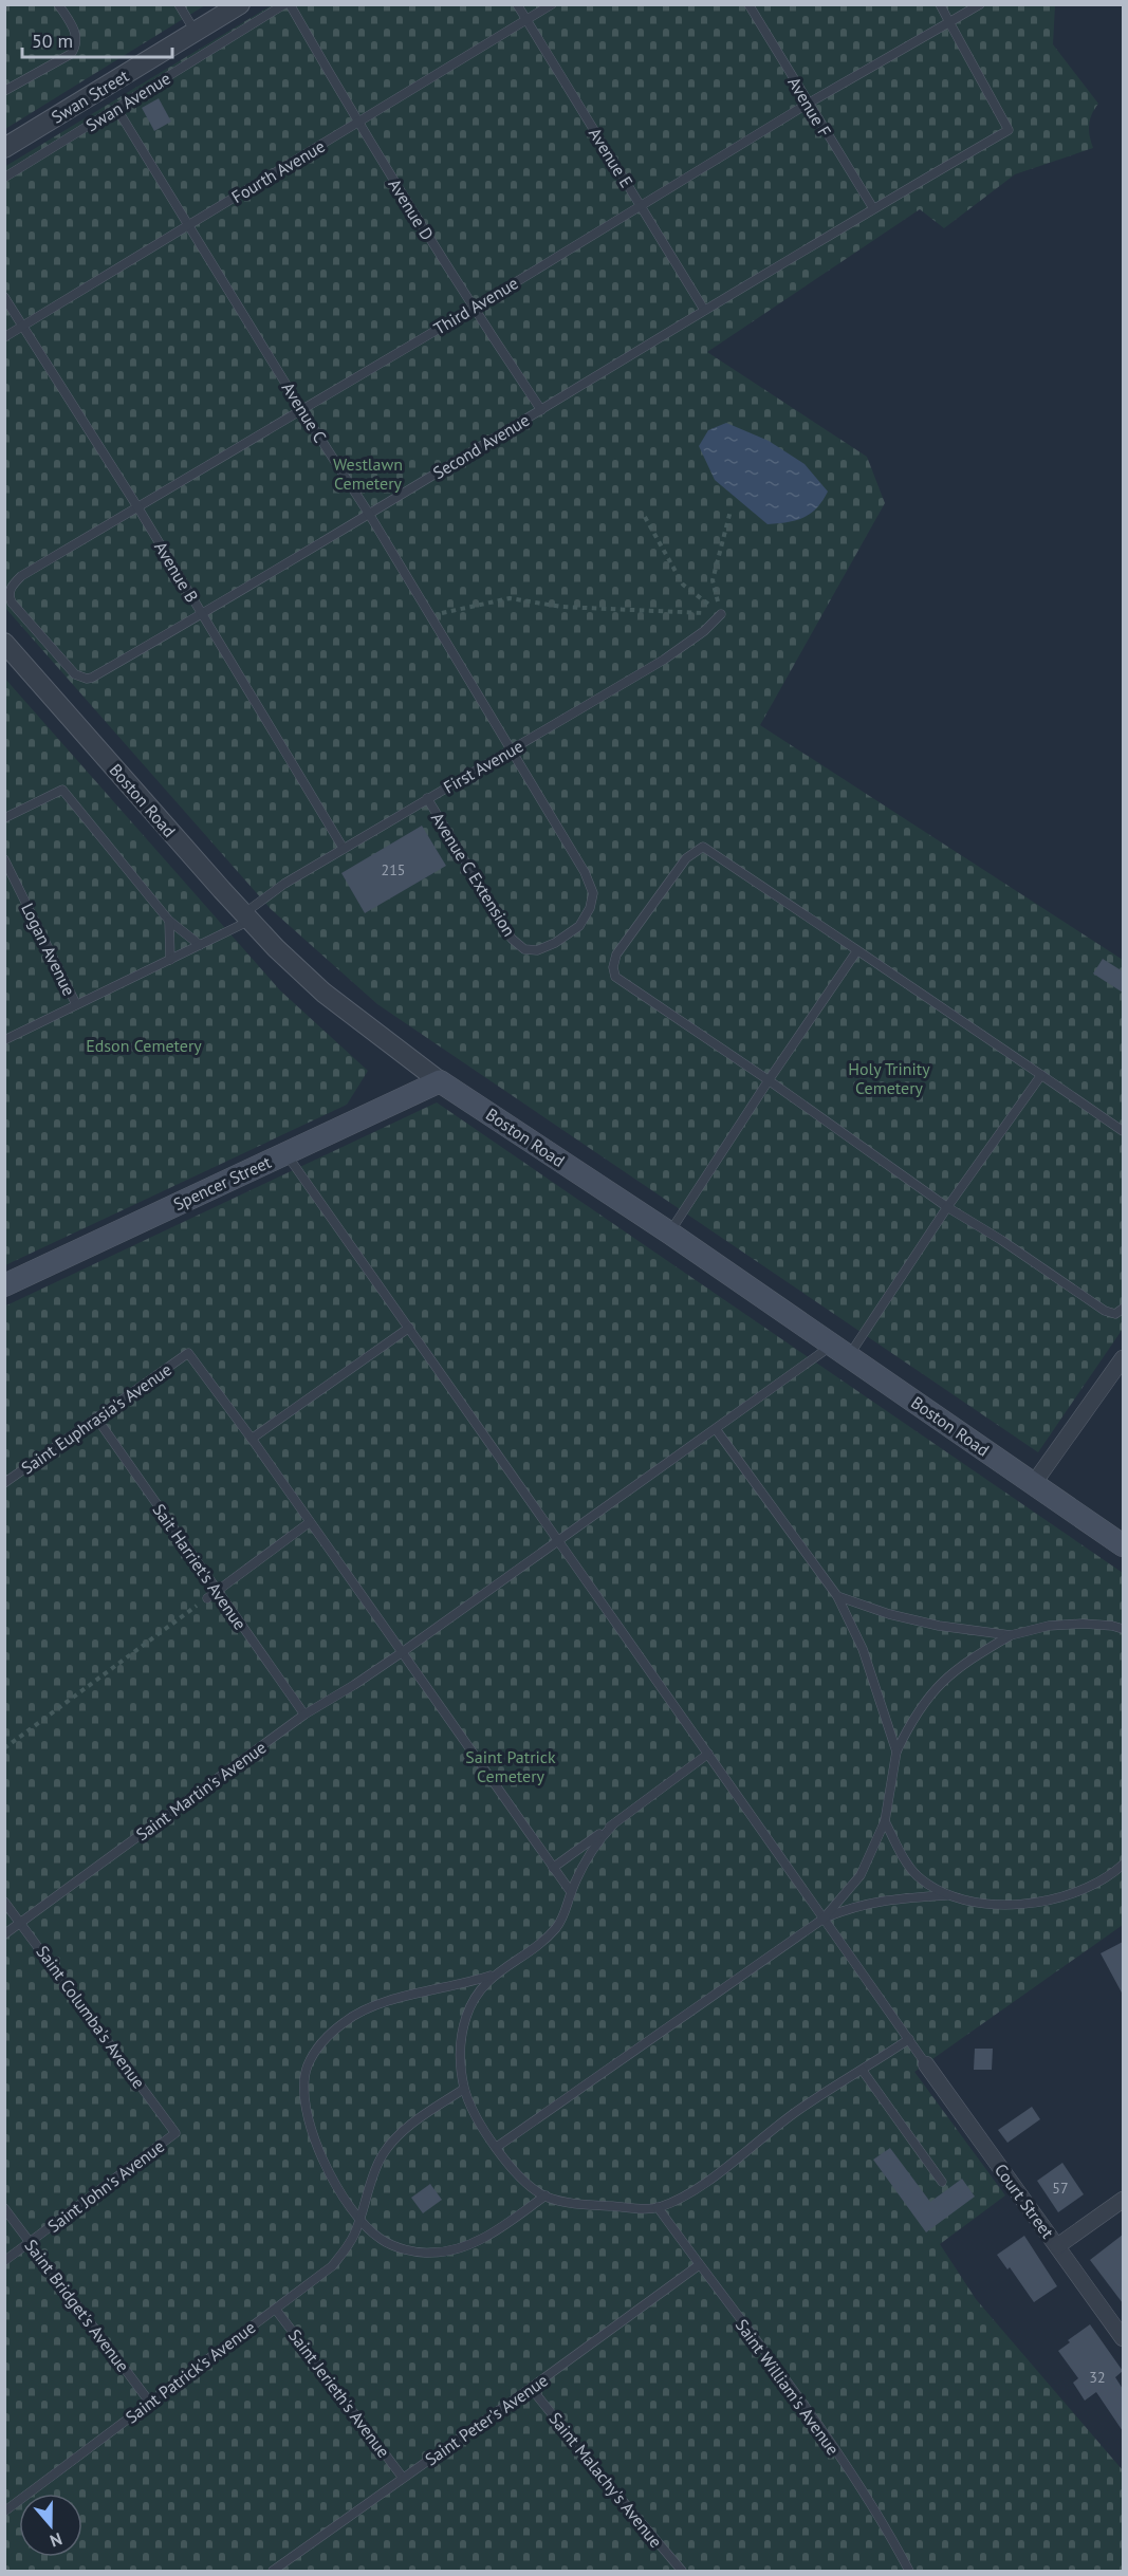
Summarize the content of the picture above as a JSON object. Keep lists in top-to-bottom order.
{
  "streets": {
    "main road": ["Boston Road", "Spencer Street"],
    "street": ["Swan Street", "Court Street"],
    "lane": [
      "Swan Avenue",
      "Avenue F",
      "Avenue E",
      "Fourth Avenue",
      "Avenue D",
      "Third Avenue",
      "Avenue C",
      "Second Avenue",
      "Avenue B",
      "First Avenue",
      "Avenue C Extension",
      "Logan Avenue",
      "Saint Euphrasia's Avenue",
      "Sait Harriet's Avenue",
      "Saint Martin's Avenue",
      "Saint Columba's Avenue",
      "Saint John's Avenue",
      "Saint Bridget's Avenue",
      "Saint Patrick's Avenue",
      "Saint William's Avenue",
      "Saint Jerieth's Avenue",
      "Saint Peter's Avenue",
      "Saint Malachy's Avenue"
    ]
  },
  "crossings": [
    ["Swan Avenue", "Avenue C"],
    ["Avenue F", "Third Avenue"],
    ["Avenue F", "Second Avenue"],
    ["Avenue E", "Fourth Avenue"],
    ["Avenue E", "Third Avenue"],
    ["Avenue E", "Second Avenue"],
    ["Fourth Avenue", "Avenue D"],
    ["Fourth Avenue", "Avenue C"],
    ["Fourth Avenue", "Avenue B"],
    ["Avenue D", "Third Avenue"],
    ["Avenue D", "Second Avenue"],
    ["Third Avenue", "Avenue C"],
    ["Third Avenue", "Second Avenue"],
    ["Third Avenue", "Avenue B"],
    ["Avenue C", "Second Avenue"],
    ["Avenue C", "First Avenue"],
    ["Avenue C", "Avenue C Extension"],
    ["Second Avenue", "Avenue B"],
    ["Avenue B", "First Avenue"],
    ["First Avenue", "Boston Road"],
    ["First Avenue", "Avenue C Extension"],
    ["First Avenue", "Logan Avenue"],
    ["Boston Road", "Spencer Street"],
    ["Boston Road", "Saint Martin's Avenue"],
    ["Saint Euphrasia's Avenue", "Sait Harriet's Avenue"],
    ["Sait Harriet's Avenue", "Saint Martin's Avenue"],
    ["Saint Martin's Avenue", "Saint Columba's Avenue"],
    ["Saint Columba's Avenue", "Saint John's Avenue"],
    ["Saint John's Avenue", "Saint Bridget's Avenue"],
    ["Saint Bridget's Avenue", "Saint Patrick's Avenue"],
    ["Saint Patrick's Avenue", "Saint Jerieth's Avenue"],
    ["Saint William's Avenue", "Saint Peter's Avenue"],
    ["Saint Jerieth's Avenue", "Saint Peter's Avenue"],
    ["Saint Peter's Avenue", "Saint Malachy's Avenue"]
  ],
  "parks": [
    "Westlawn Cemetery",
    "Edson Cemetery",
    "Holy Trinity Cemetery",
    "Saint Patrick Cemetery"
  ],
  "house_numbers": ["215", "57", "32"],
  "scale_bar": "50 m",
  "north": "bottom"
}
